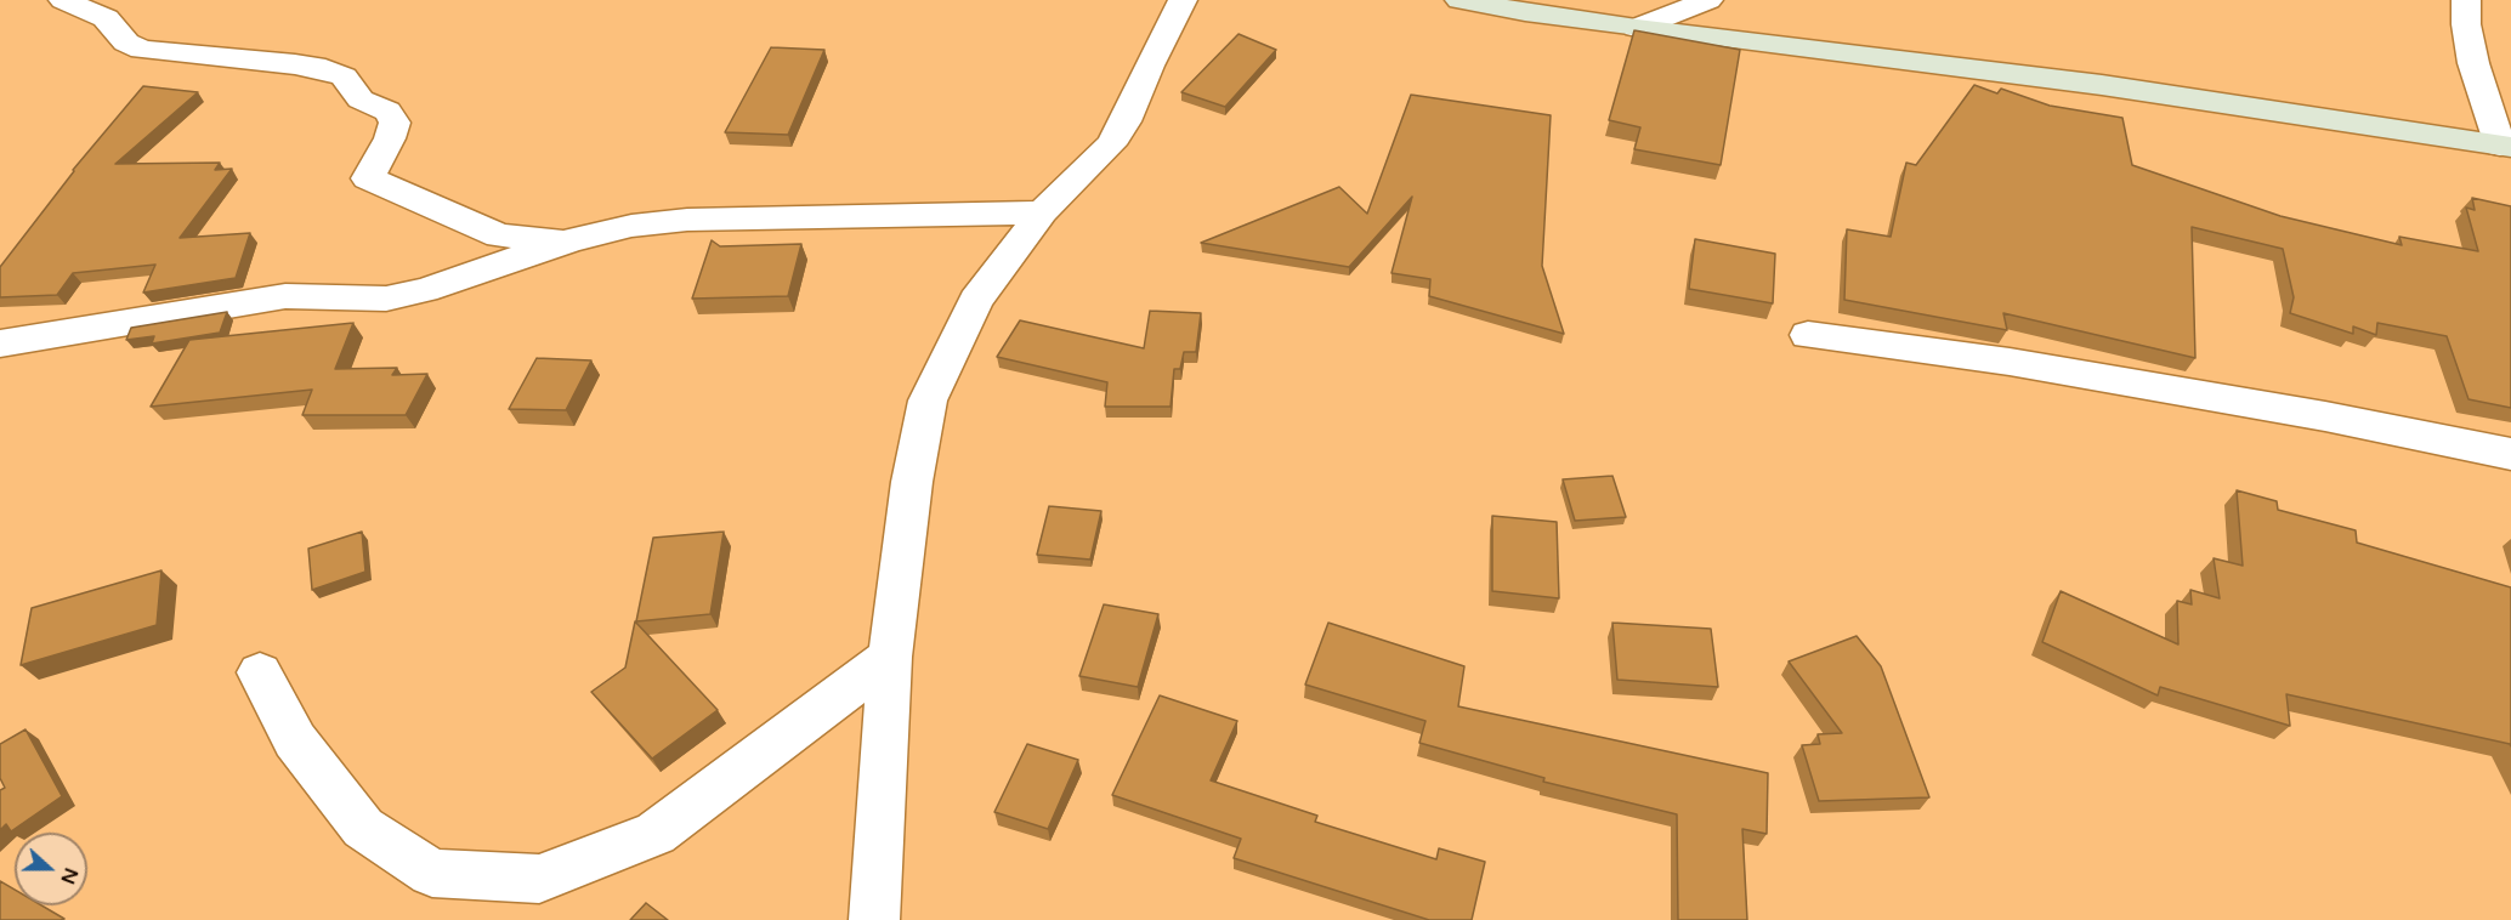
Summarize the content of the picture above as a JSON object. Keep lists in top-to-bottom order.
{
  "north": "right"
}
